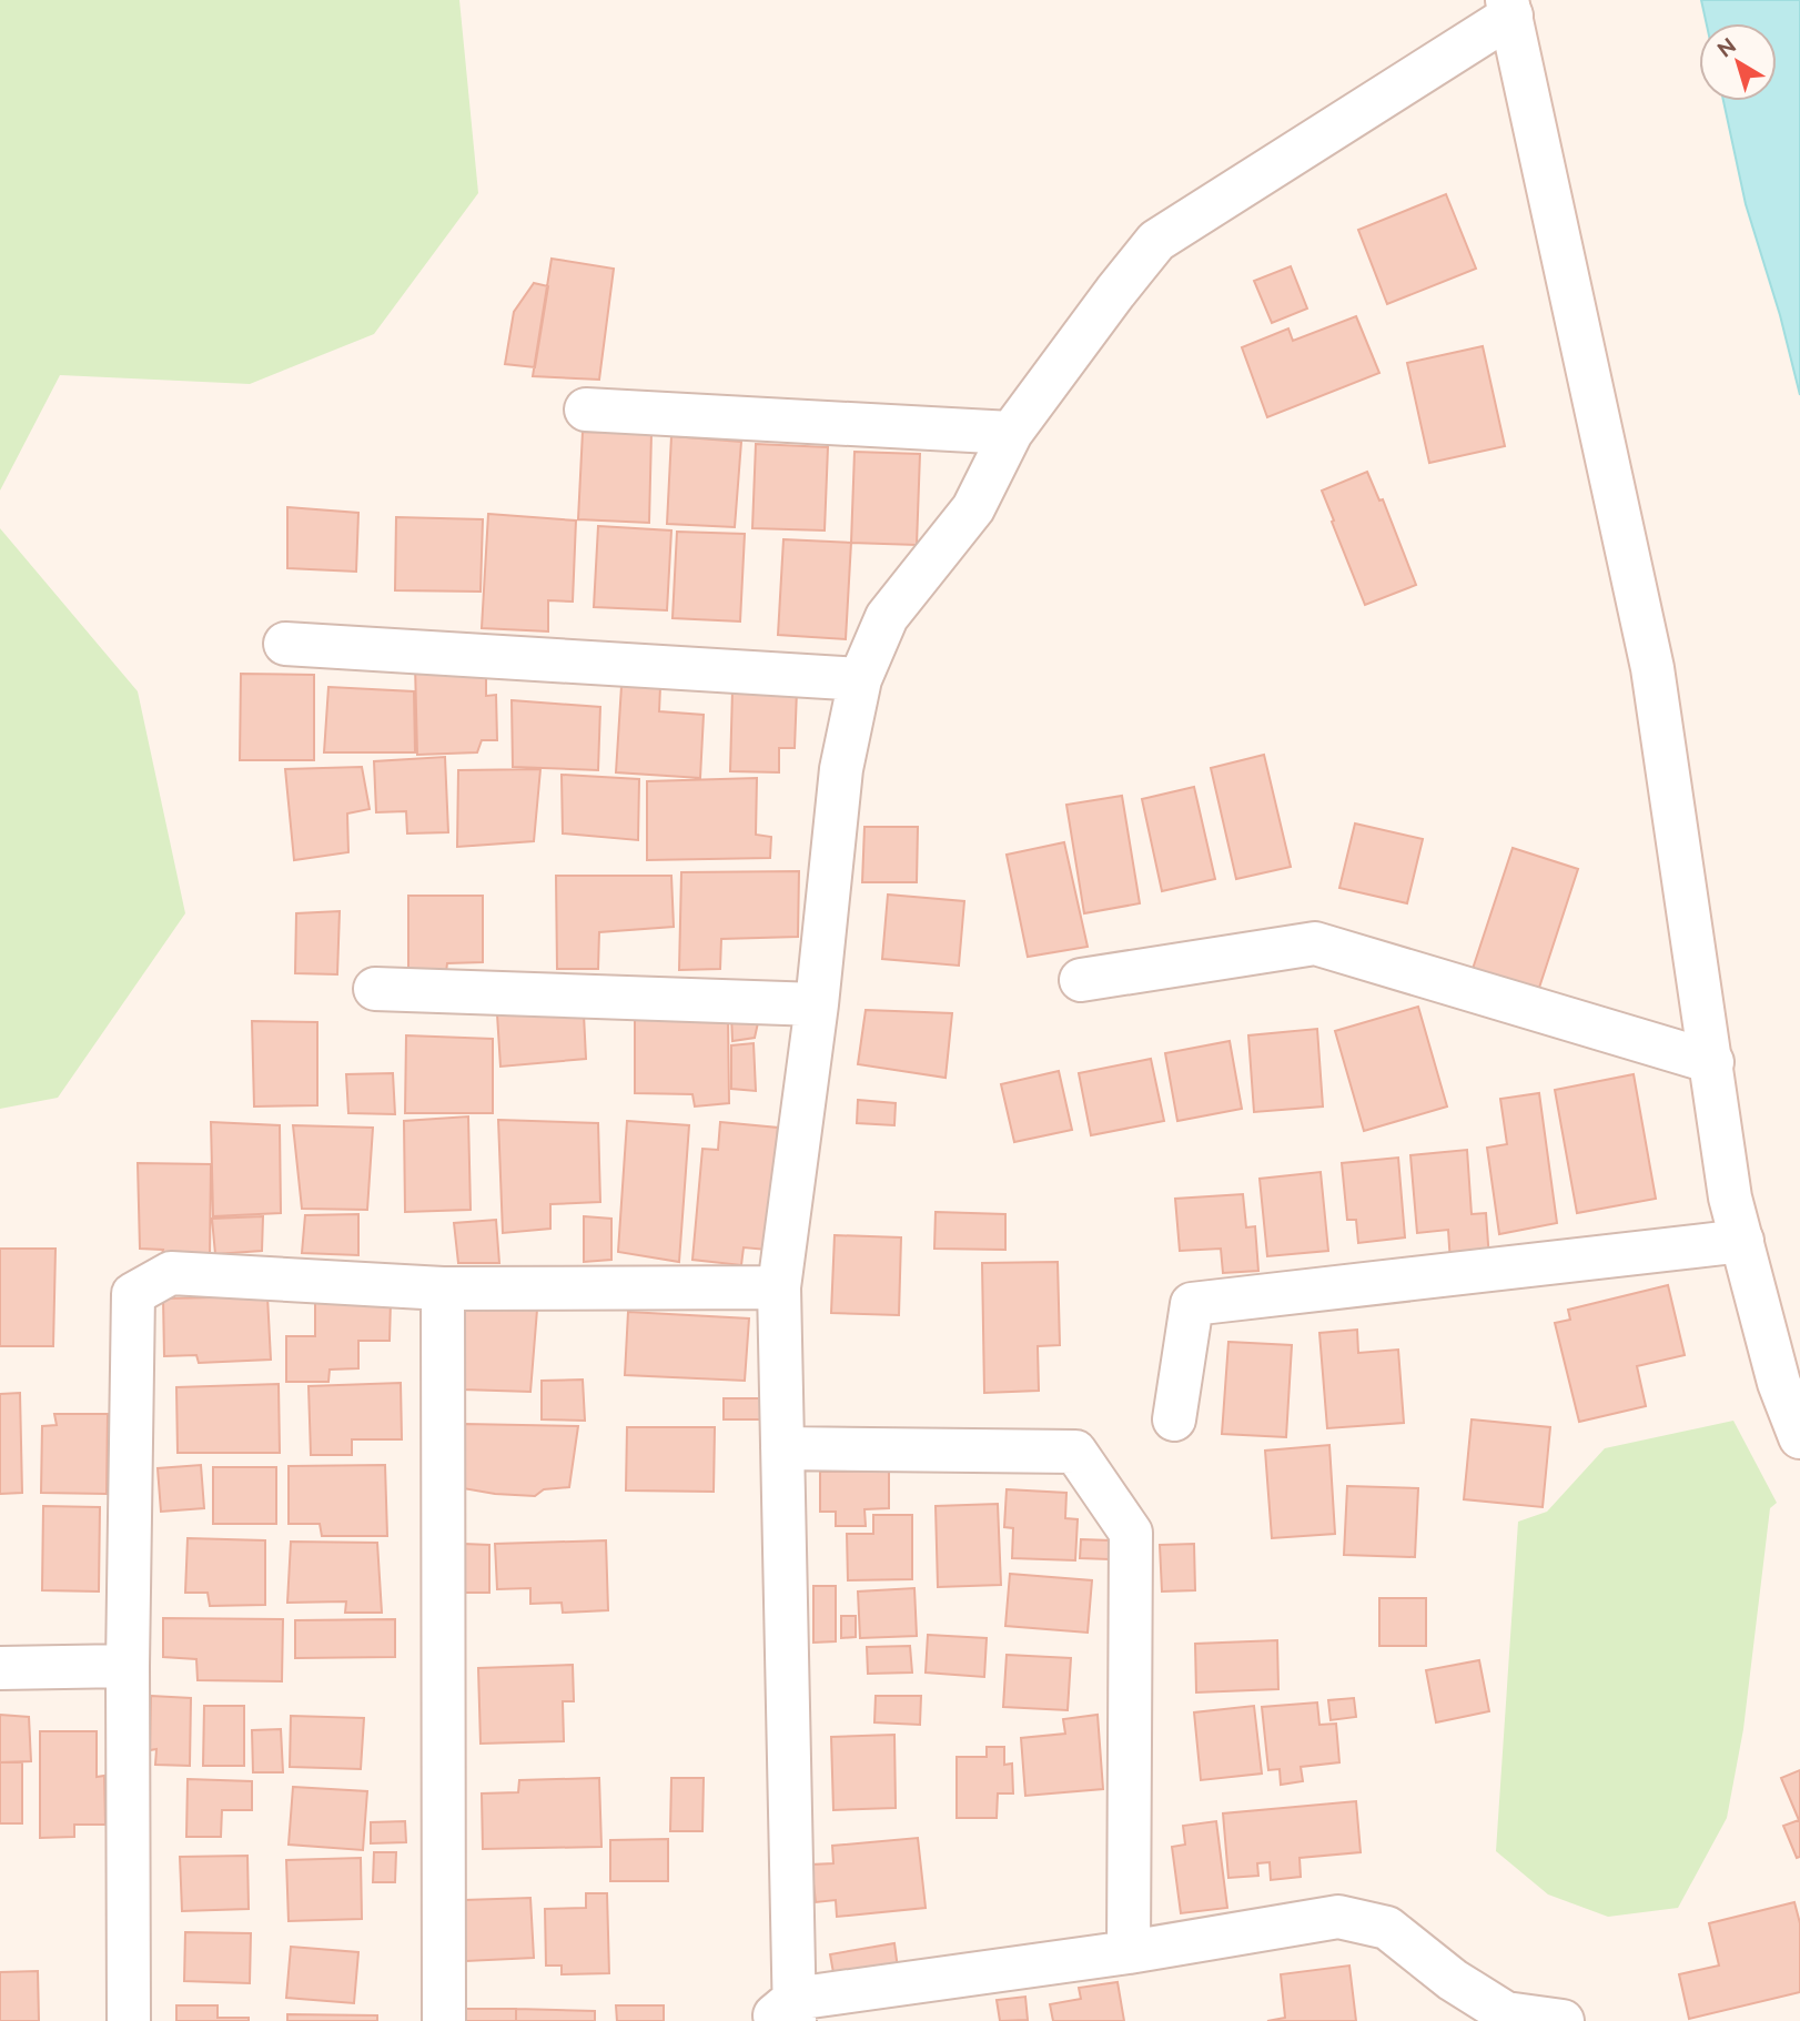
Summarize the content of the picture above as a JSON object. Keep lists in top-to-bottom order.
{
  "north": "top left"
}
